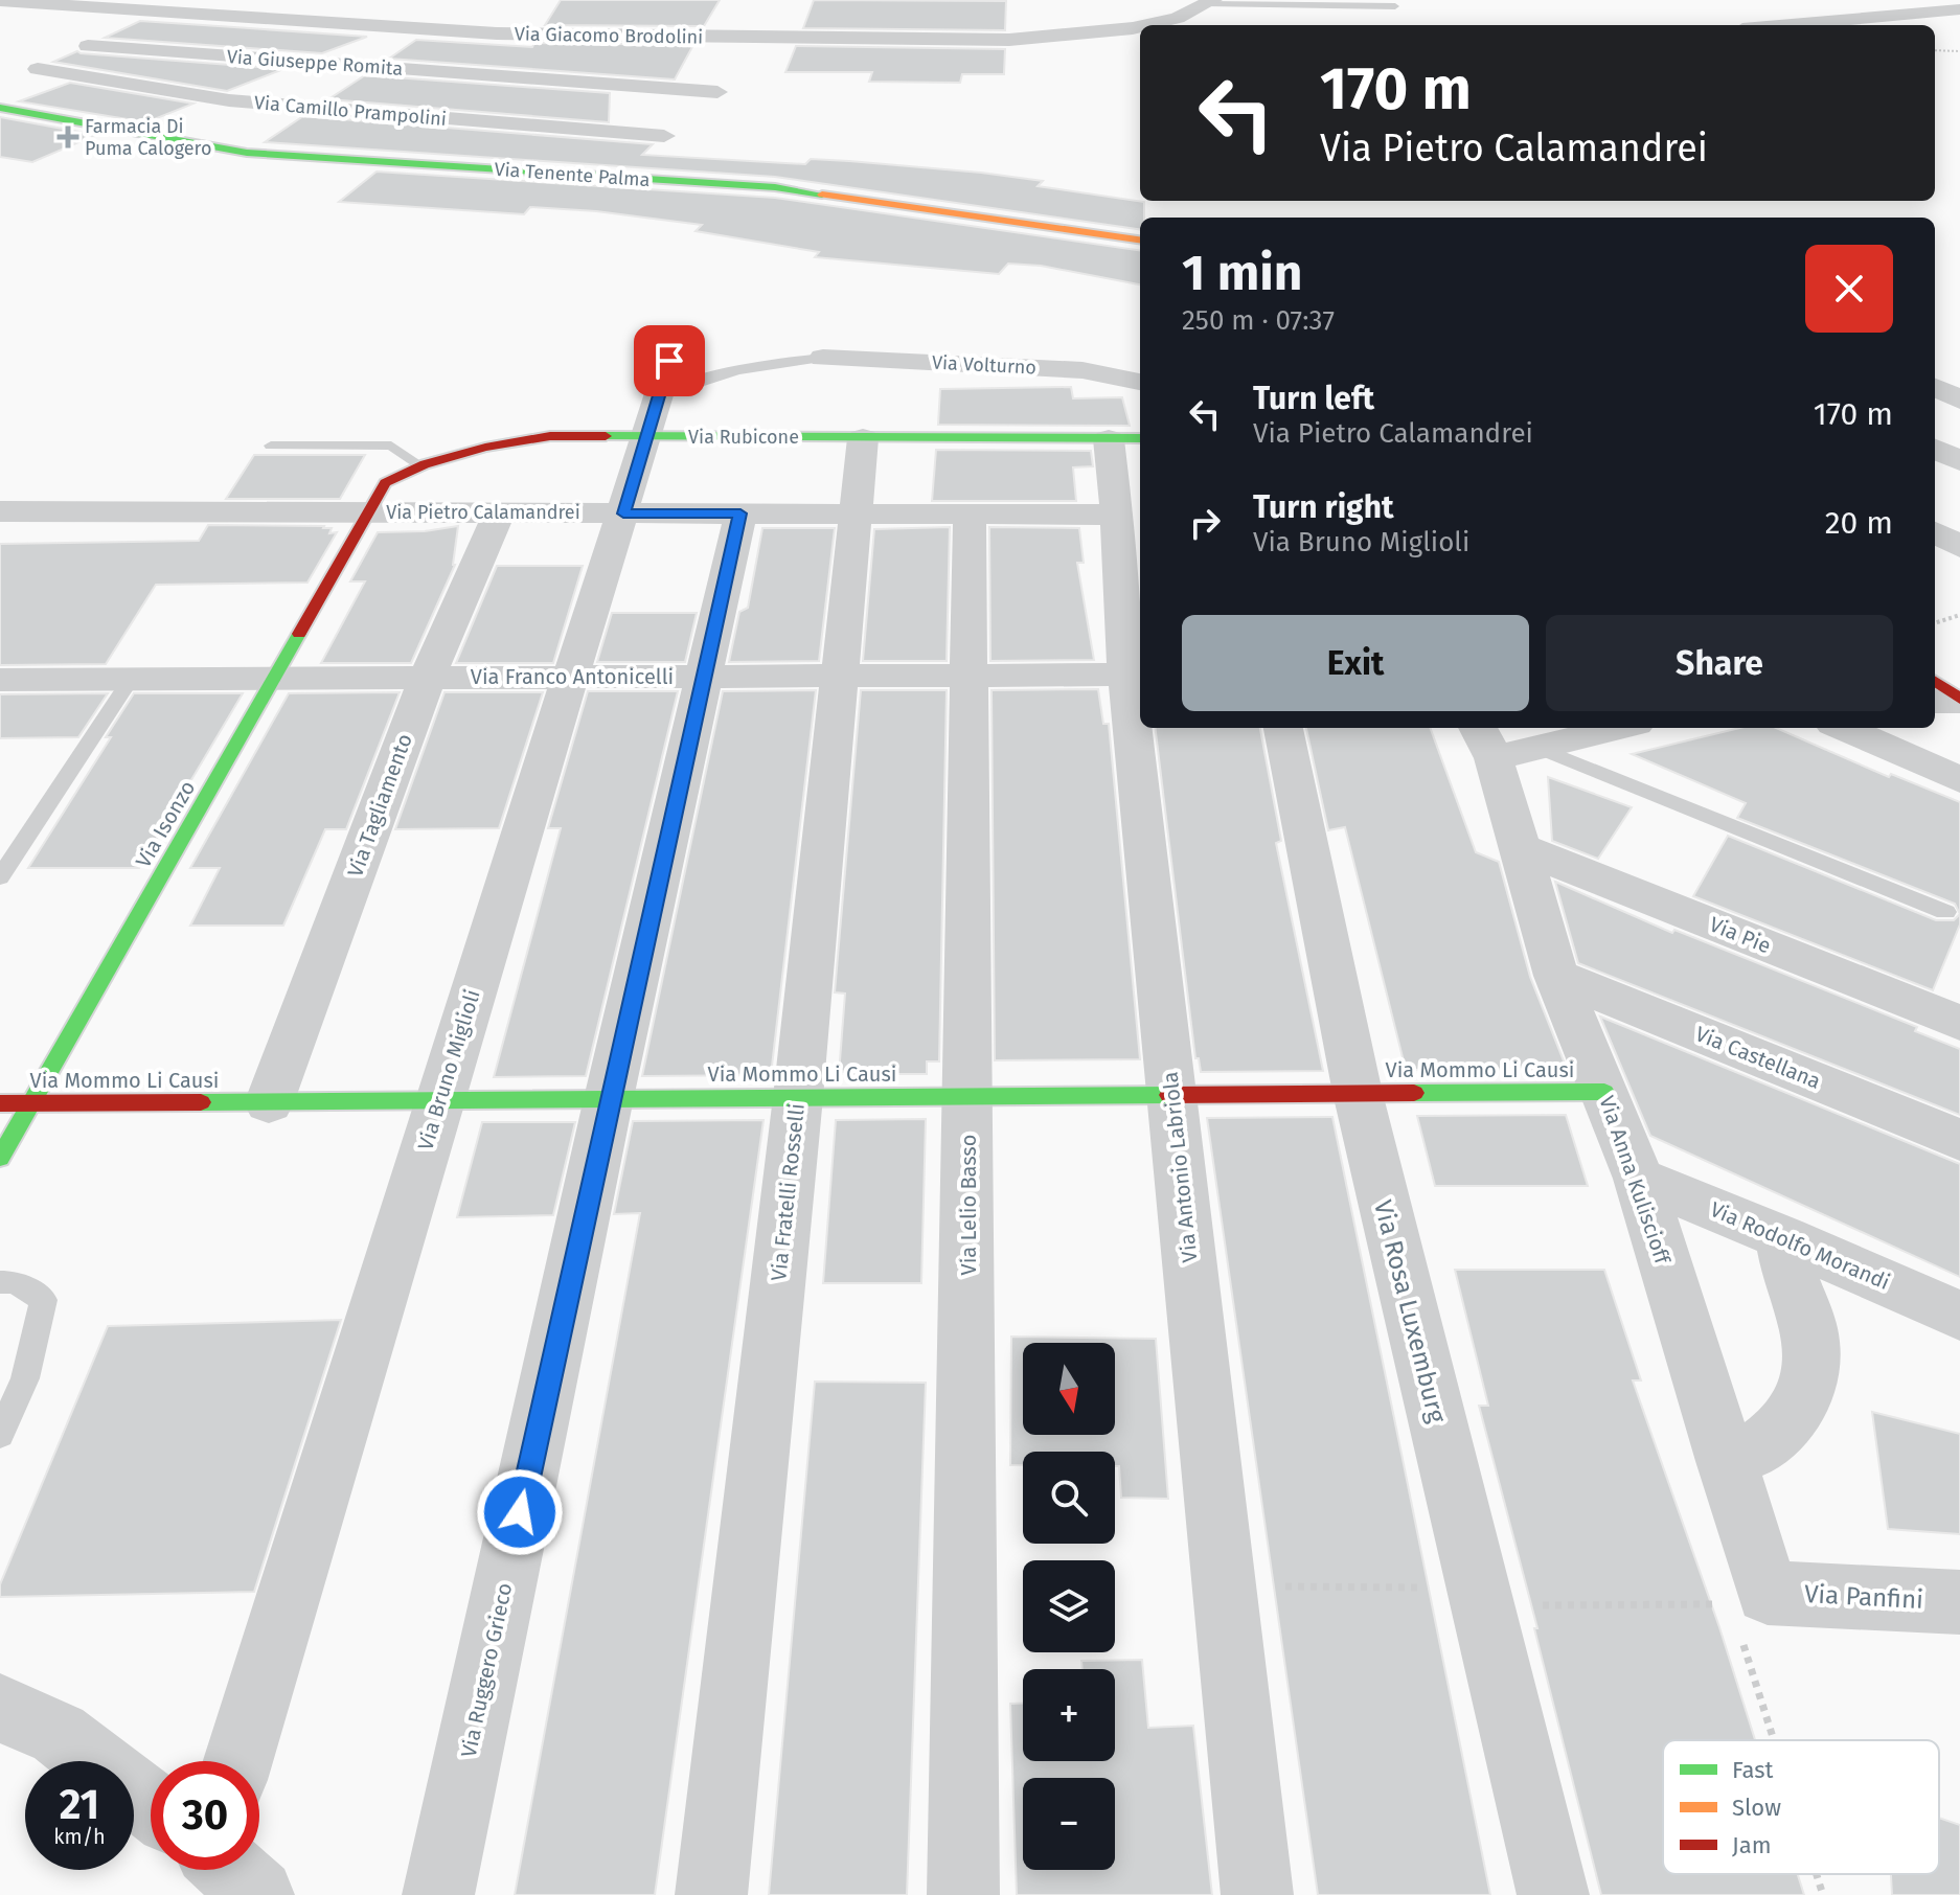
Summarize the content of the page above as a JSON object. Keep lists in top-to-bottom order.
{
  "streets": {
    "street": [
      "Via Giacomo Brodolini",
      "Via Giuseppe Romita",
      "Via Camillo Prampolini",
      "Via Tenente Palma",
      "Via Volturno",
      "Via Rubicone",
      "Via Pietro Calamandrei",
      "Via Franco Antonicelli",
      "Via Tagliamento",
      "Via Isonzo",
      "Via Pie",
      "Via Castellana",
      "Via Bruno Miglioli",
      "Via Mommo Li Causi",
      "Via Antonio Labriola",
      "Via Anna Kuliscioff",
      "Via Fratelli Rosselli",
      "Via Lelio Basso",
      "Via Rodolfo Morandi",
      "Via Rosa Luxemburg",
      "Via Panfini",
      "Via Ruggero Grieco"
    ]
  },
  "crossings": [
    ["Via Rubicone", "Via Pietro Calamandrei"],
    ["Via Rubicone", "Via Isonzo"],
    ["Via Rubicone", "Via Bruno Miglioli"],
    ["Via Rubicone", "Via Antonio Labriola"],
    ["Via Rubicone", "Via Fratelli Rosselli"],
    ["Via Pietro Calamandrei", "Via Tagliamento"],
    ["Via Pietro Calamandrei", "Via Isonzo"],
    ["Via Pietro Calamandrei", "Via Bruno Miglioli"],
    ["Via Pietro Calamandrei", "Via Antonio Labriola"],
    ["Via Pietro Calamandrei", "Via Fratelli Rosselli"],
    ["Via Pietro Calamandrei", "Via Lelio Basso"],
    ["Via Pietro Calamandrei", "Via Ruggero Grieco"],
    ["Via Franco Antonicelli", "Via Tagliamento"],
    ["Via Franco Antonicelli", "Via Isonzo"],
    ["Via Franco Antonicelli", "Via Bruno Miglioli"],
    ["Via Franco Antonicelli", "Via Antonio Labriola"],
    ["Via Franco Antonicelli", "Via Fratelli Rosselli"],
    ["Via Franco Antonicelli", "Via Lelio Basso"],
    ["Via Franco Antonicelli", "Via Ruggero Grieco"],
    ["Via Tagliamento", "Via Mommo Li Causi"],
    ["Via Isonzo", "Via Mommo Li Causi"],
    ["Via Pie", "Via Anna Kuliscioff"],
    ["Via Castellana", "Via Anna Kuliscioff"],
    ["Via Bruno Miglioli", "Via Mommo Li Causi"],
    ["Via Mommo Li Causi", "Via Antonio Labriola"],
    ["Via Mommo Li Causi", "Via Anna Kuliscioff"],
    ["Via Mommo Li Causi", "Via Fratelli Rosselli"],
    ["Via Mommo Li Causi", "Via Lelio Basso"],
    ["Via Mommo Li Causi", "Via Rosa Luxemburg"],
    ["Via Mommo Li Causi", "Via Ruggero Grieco"],
    ["Via Anna Kuliscioff", "Via Rodolfo Morandi"],
    ["Via Anna Kuliscioff", "Via Panfini"]
  ],
  "places": {
    "health": ["Farmacia Di Puma Calogero"]
  },
  "legend": ["Fast", "Slow", "Jam"],
  "north": "bottom",
  "page": {
    "turn": ["170 m", "Via Pietro Calamandrei"],
    "heading": ["1 min", "250 m · 07:37"],
    "list": [
      {
        "name": "Turn left",
        "note": "Via Pietro Calamandrei",
        "value": "170 m"
      },
      {
        "name": "Turn right",
        "note": "Via Bruno Miglioli",
        "value": "20 m"
      }
    ],
    "buttons": ["Exit", "Share"],
    "map_buttons": ["+", "−"],
    "speed": "21 km/h",
    "limit": "30"
  }
}
